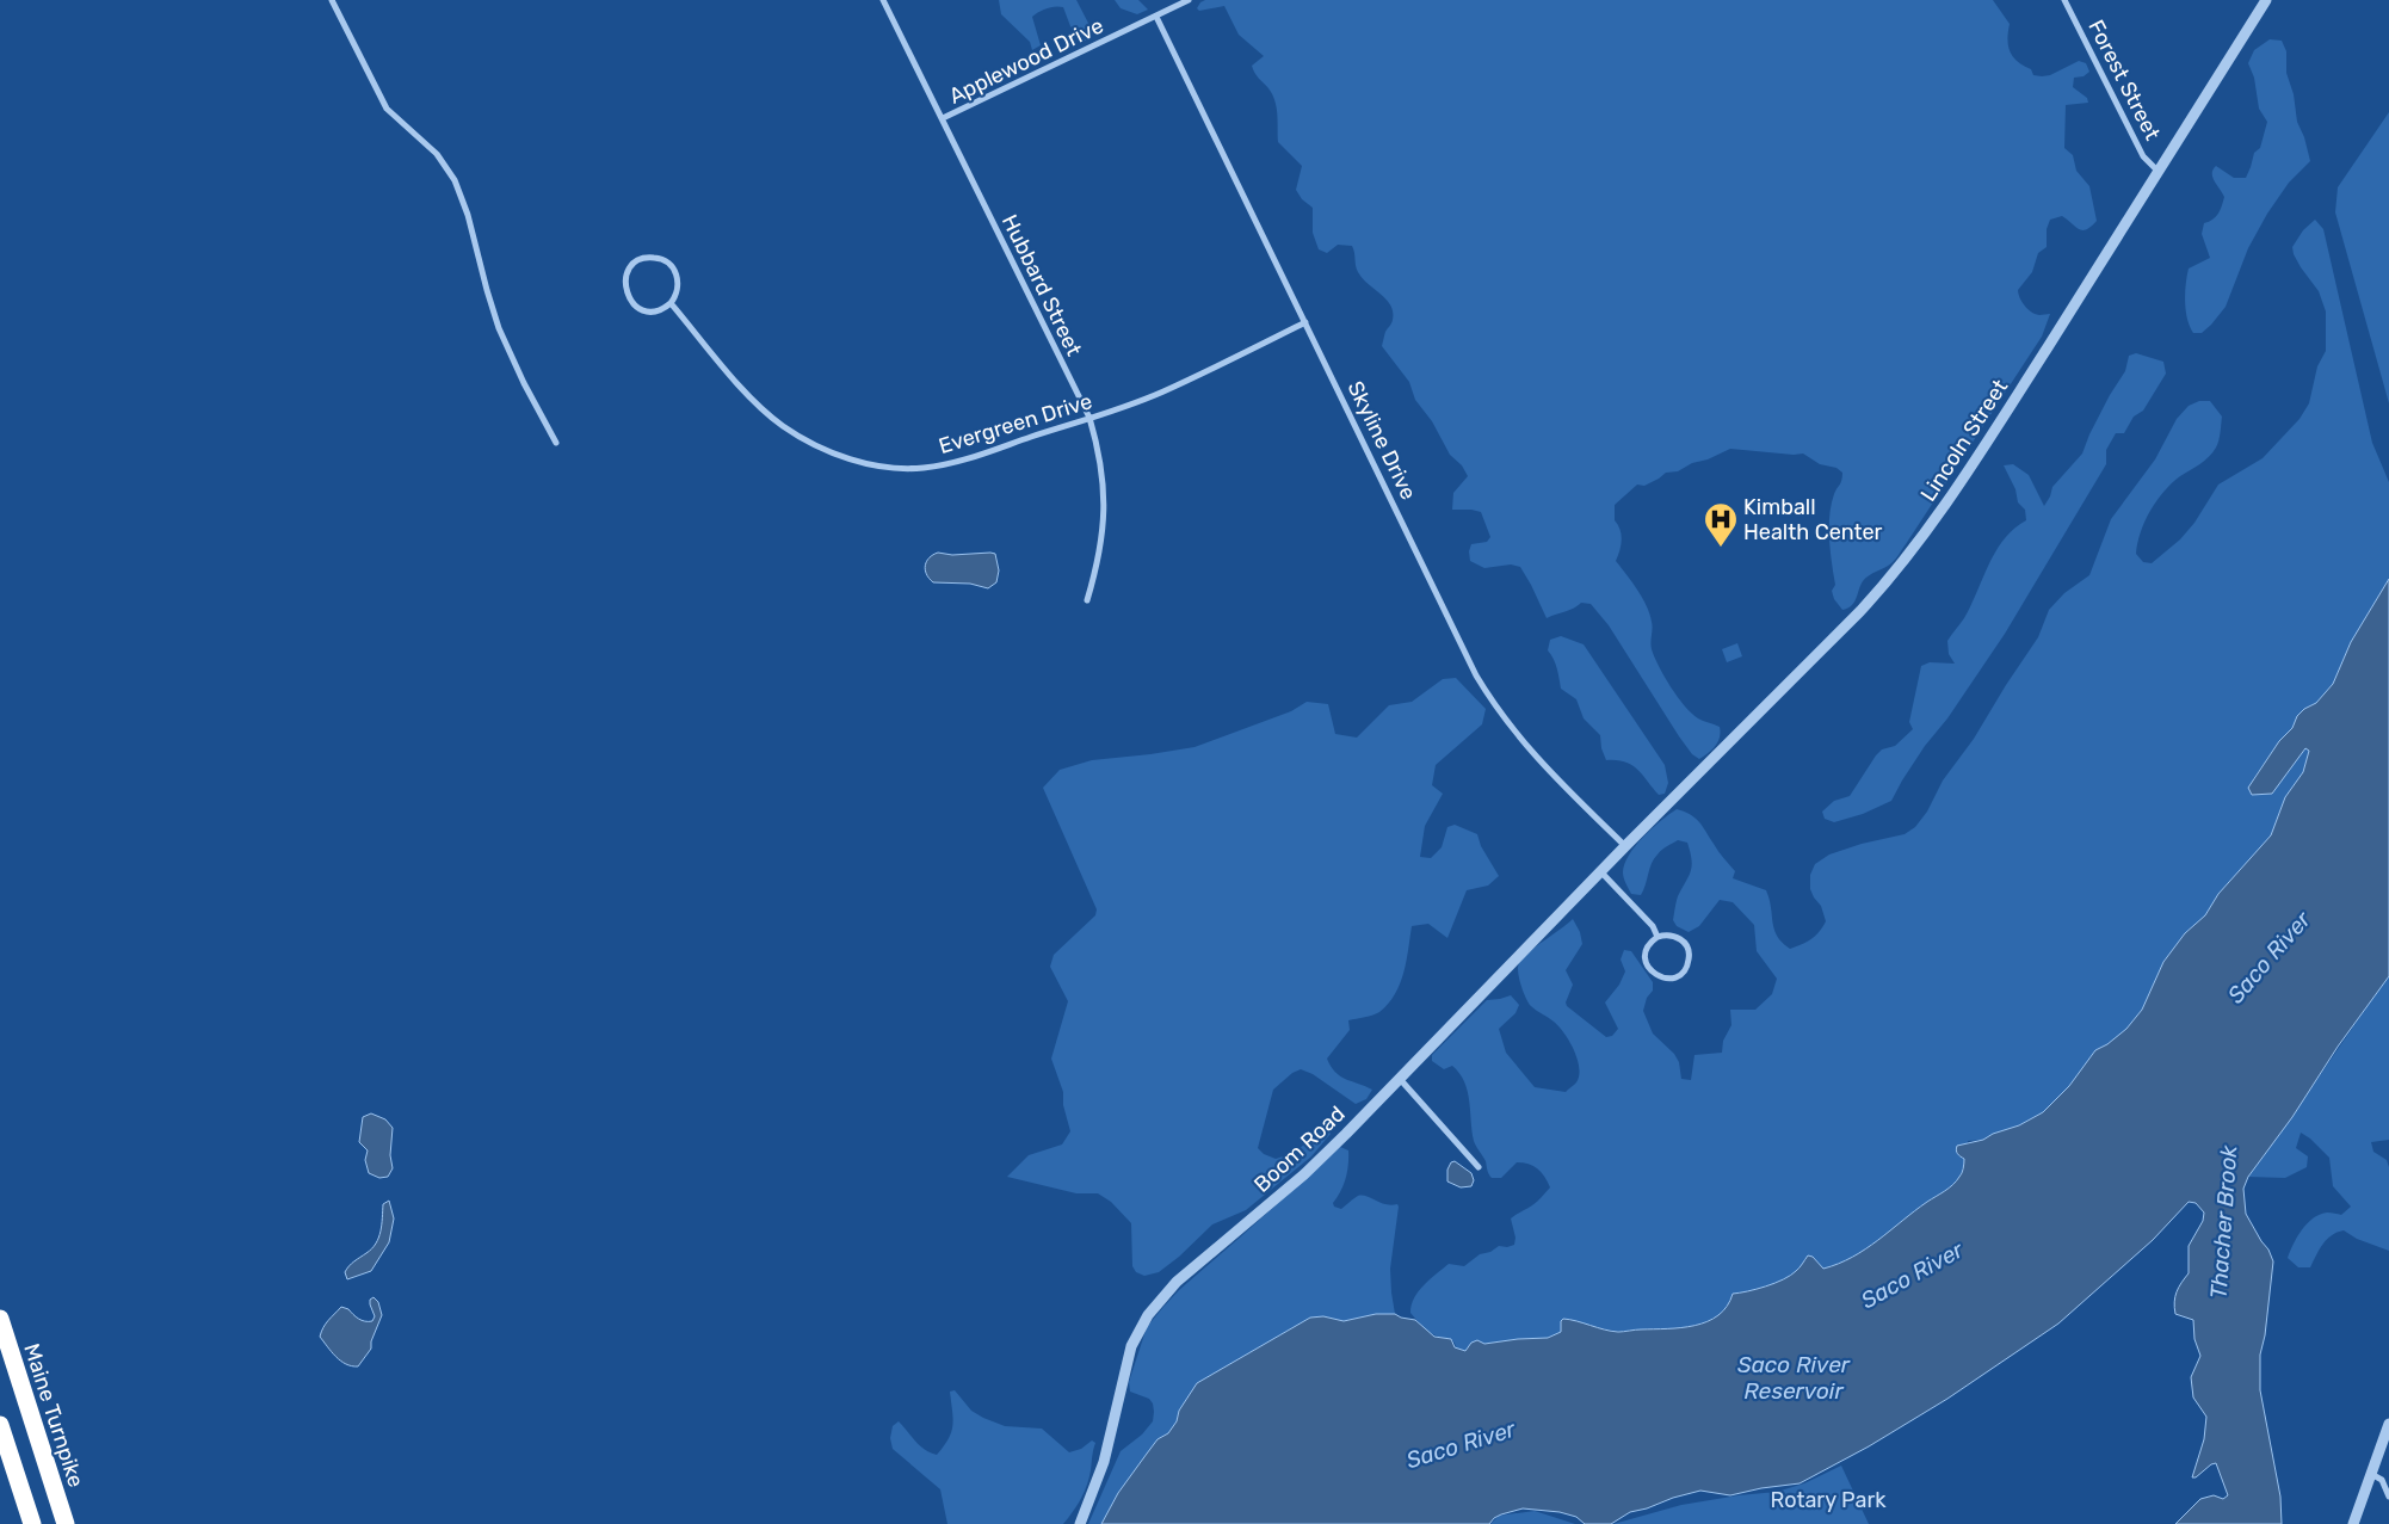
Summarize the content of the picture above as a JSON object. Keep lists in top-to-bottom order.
{
  "streets": {
    "highway": ["Maine Turnpike"],
    "street": [
      "Applewood Drive",
      "Forest Street",
      "Hubbard Street",
      "Evergreen Drive",
      "Skyline Drive",
      "Lincoln Street",
      "Boom Road"
    ]
  },
  "crossings": [
    ["Applewood Drive", "Hubbard Street"],
    ["Applewood Drive", "Skyline Drive"],
    ["Forest Street", "Lincoln Street"],
    ["Hubbard Street", "Evergreen Drive"],
    ["Evergreen Drive", "Skyline Drive"],
    ["Skyline Drive", "Lincoln Street"],
    ["Skyline Drive", "Boom Road"],
    ["Lincoln Street", "Boom Road"]
  ],
  "water": ["Saco River", "Thacher Brook", "Saco River Reservoir"],
  "parks": ["Rotary Park"],
  "places": {
    "hospital": ["Kimball Health Center"]
  }
}
